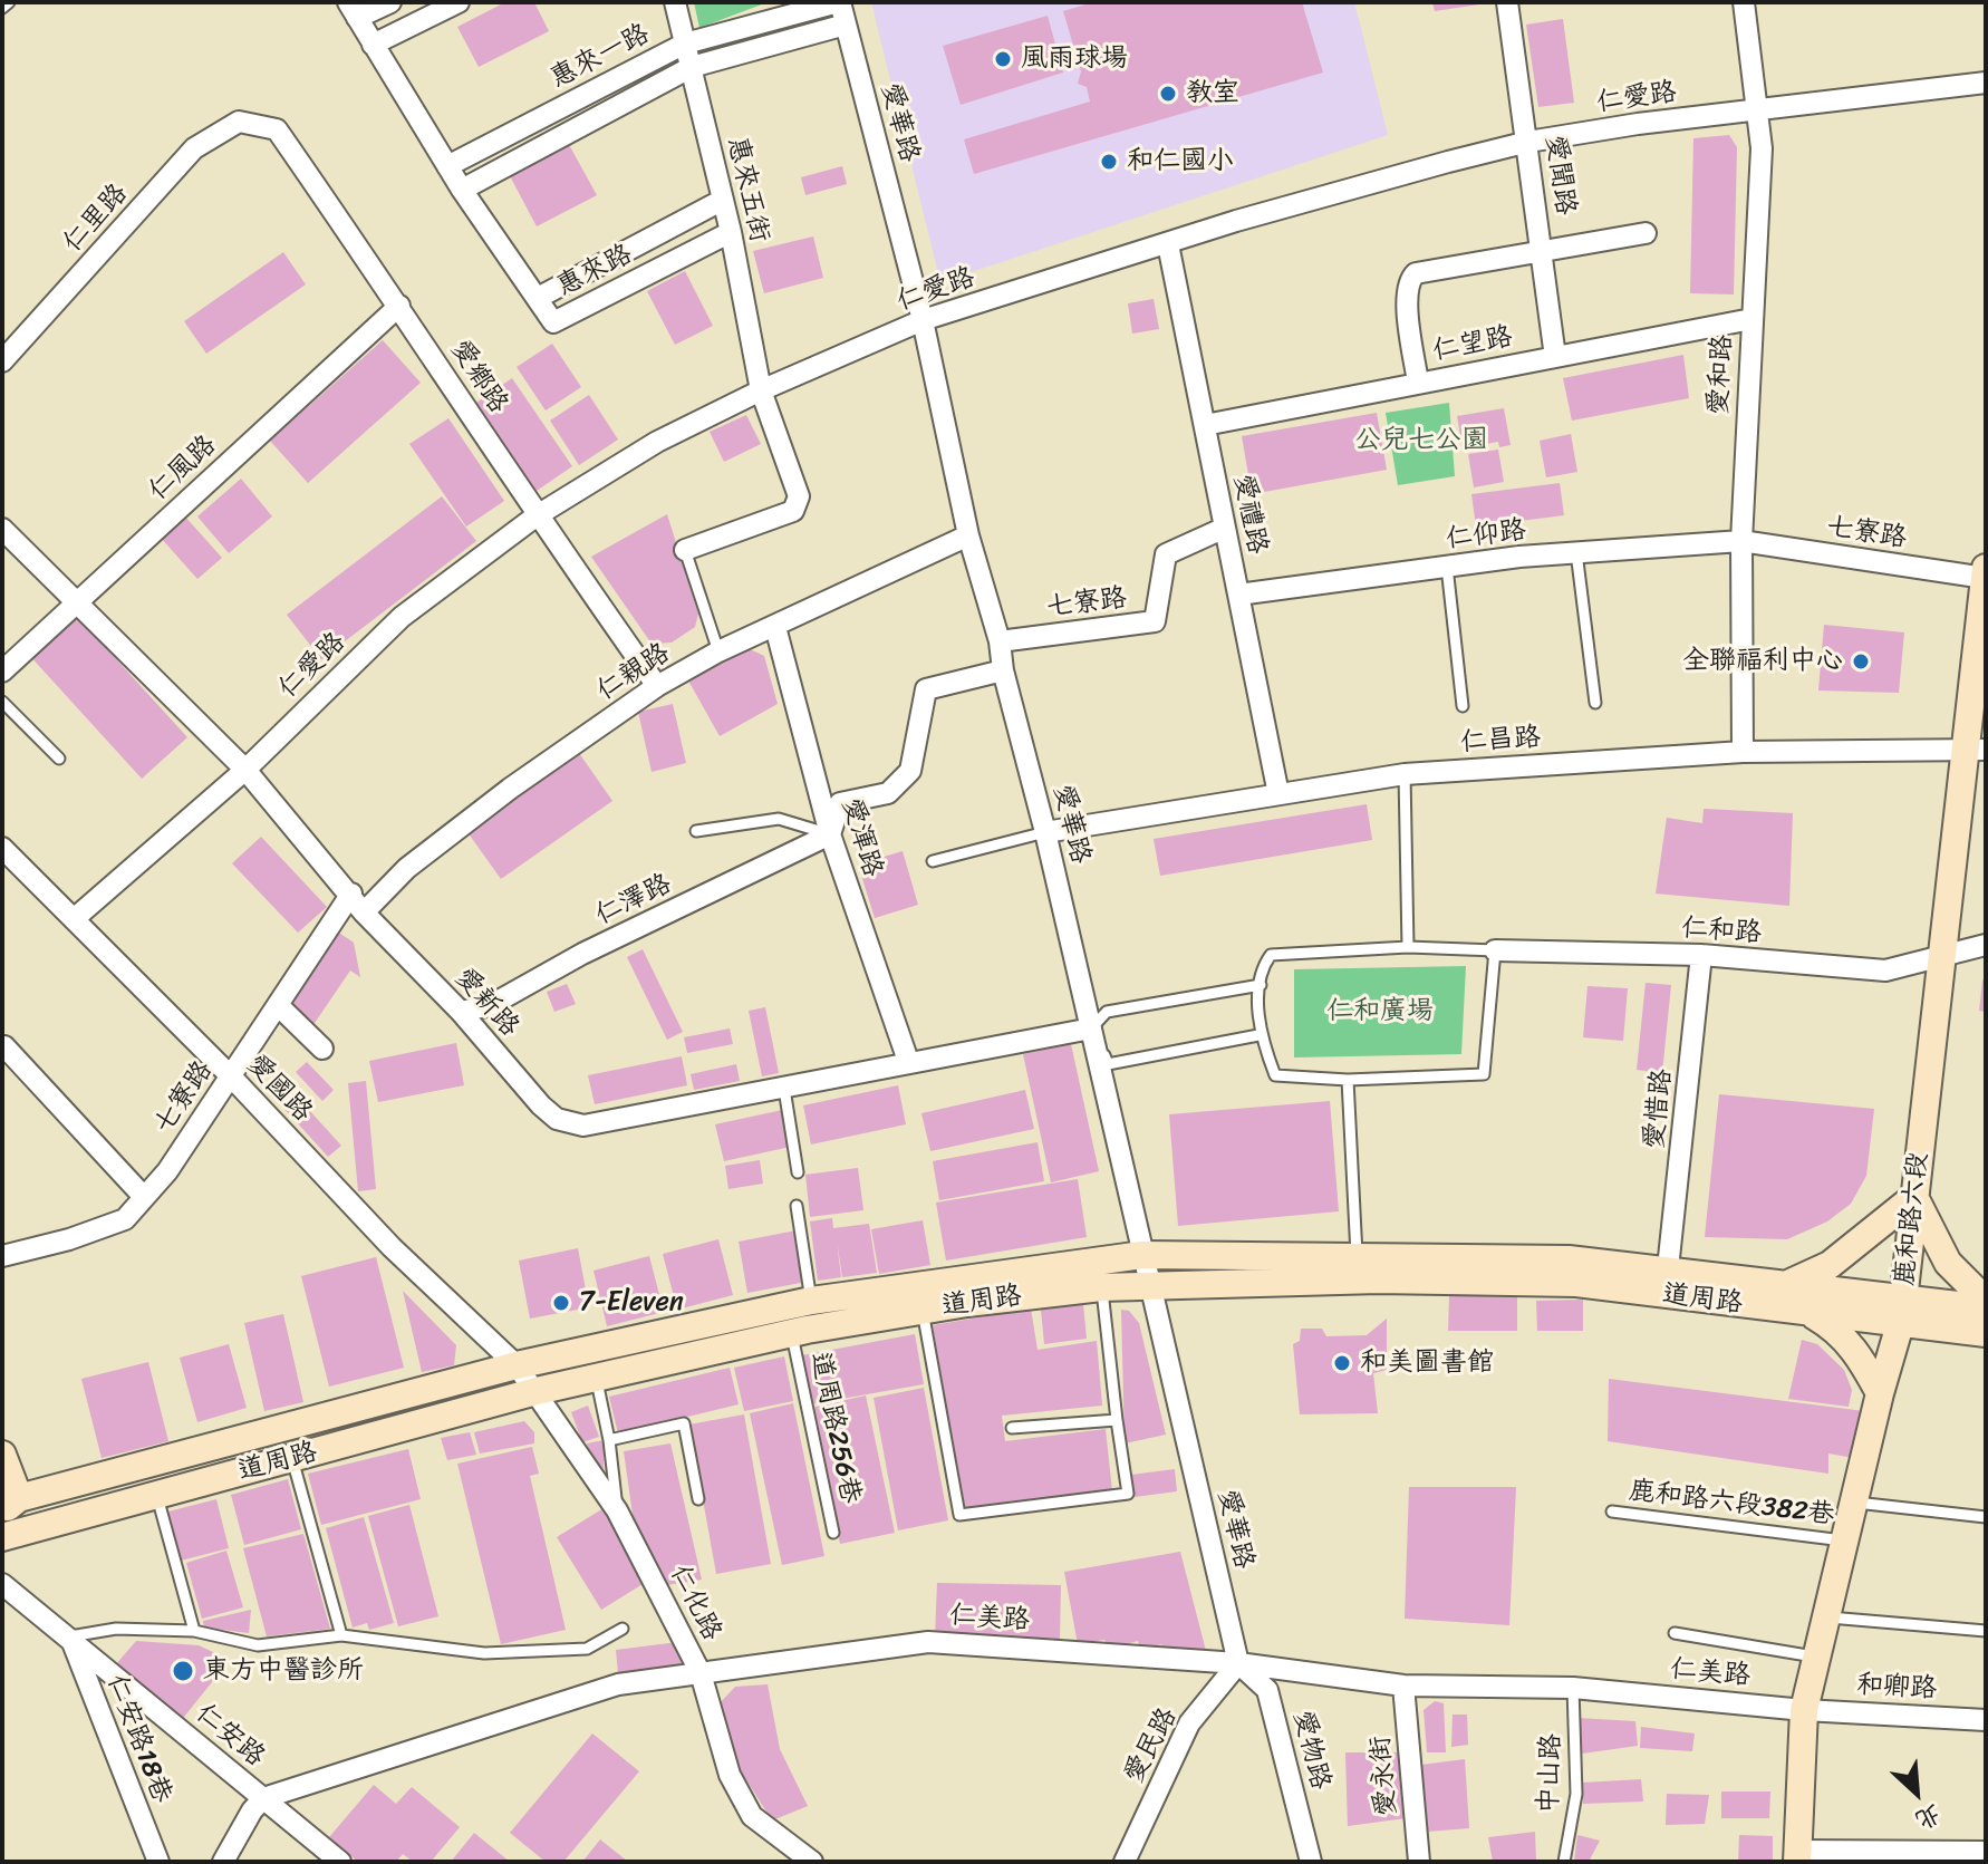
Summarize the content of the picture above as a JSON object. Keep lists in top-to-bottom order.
{
  "streets": {
    "main road": ["鹿和路六段", "道周路"],
    "street": [
      "惠來一路",
      "仁愛路",
      "愛華路",
      "愛聞路",
      "惠來五街",
      "仁里路",
      "惠來路",
      "仁望路",
      "愛和路",
      "愛鄉路",
      "仁風路",
      "愛禮路",
      "七寮路",
      "仁仰路",
      "仁親路",
      "仁昌路",
      "愛渾路",
      "仁澤路",
      "仁和路",
      "愛新路",
      "愛國路",
      "愛惜路",
      "仁化路",
      "仁美路",
      "和卿路",
      "仁安路",
      "仁安路18巷",
      "愛民路",
      "愛物路",
      "愛永街"
    ],
    "lane": ["道周路256巷", "鹿和路六段382巷", "中山路"]
  },
  "crossings": [
    ["惠來一路", "愛華路"],
    ["惠來一路", "惠來五街"],
    ["仁愛路", "愛華路"],
    ["仁愛路", "愛聞路"],
    ["仁愛路", "惠來五街"],
    ["仁愛路", "愛和路"],
    ["仁愛路", "愛鄉路"],
    ["仁愛路", "愛禮路"],
    ["仁愛路", "愛新路"],
    ["仁愛路", "愛國路"],
    ["愛華路", "七寮路"],
    ["愛華路", "仁親路"],
    ["愛華路", "仁昌路"],
    ["愛華路", "愛新路"],
    ["愛華路", "道周路"],
    ["愛華路", "仁美路"],
    ["愛華路", "愛民路"],
    ["愛華路", "愛物路"],
    ["愛聞路", "仁望路"],
    ["惠來五街", "惠來路"],
    ["仁里路", "愛鄉路"],
    ["仁望路", "愛和路"],
    ["仁望路", "愛禮路"],
    ["愛和路", "七寮路"],
    ["愛和路", "仁仰路"],
    ["愛和路", "仁昌路"],
    ["愛鄉路", "仁風路"],
    ["愛鄉路", "仁親路"],
    ["仁風路", "愛新路"],
    ["愛禮路", "七寮路"],
    ["愛禮路", "仁仰路"],
    ["愛禮路", "仁昌路"],
    ["七寮路", "仁仰路"],
    ["七寮路", "愛新路"],
    ["七寮路", "愛國路"],
    ["七寮路", "鹿和路六段"],
    ["仁親路", "愛渾路"],
    ["仁親路", "愛新路"],
    ["仁昌路", "鹿和路六段"],
    ["愛渾路", "仁澤路"],
    ["愛渾路", "愛新路"],
    ["仁澤路", "愛新路"],
    ["仁和路", "愛惜路"],
    ["仁和路", "鹿和路六段"],
    ["愛國路", "道周路"],
    ["愛國路", "仁化路"],
    ["愛惜路", "道周路"],
    ["鹿和路六段", "道周路"],
    ["鹿和路六段", "鹿和路六段382巷"],
    ["鹿和路六段", "仁美路"],
    ["鹿和路六段", "和卿路"],
    ["道周路", "道周路256巷"],
    ["道周路", "仁化路"],
    ["仁化路", "仁美路"],
    ["仁美路", "和卿路"],
    ["仁美路", "仁安路"],
    ["仁美路", "愛民路"],
    ["仁美路", "愛物路"],
    ["仁美路", "中山路"],
    ["仁美路", "愛永街"],
    ["仁安路", "仁安路18巷"],
    ["愛民路", "愛物路"]
  ],
  "parks": ["公兒七公園", "仁和廣場"],
  "places": [
    "風雨球場",
    "教室",
    "和仁國小",
    "全聯福利中心",
    "7-Eleven",
    "和美圖書館",
    "東方中醫診所"
  ],
  "north": "bottom right"
}
